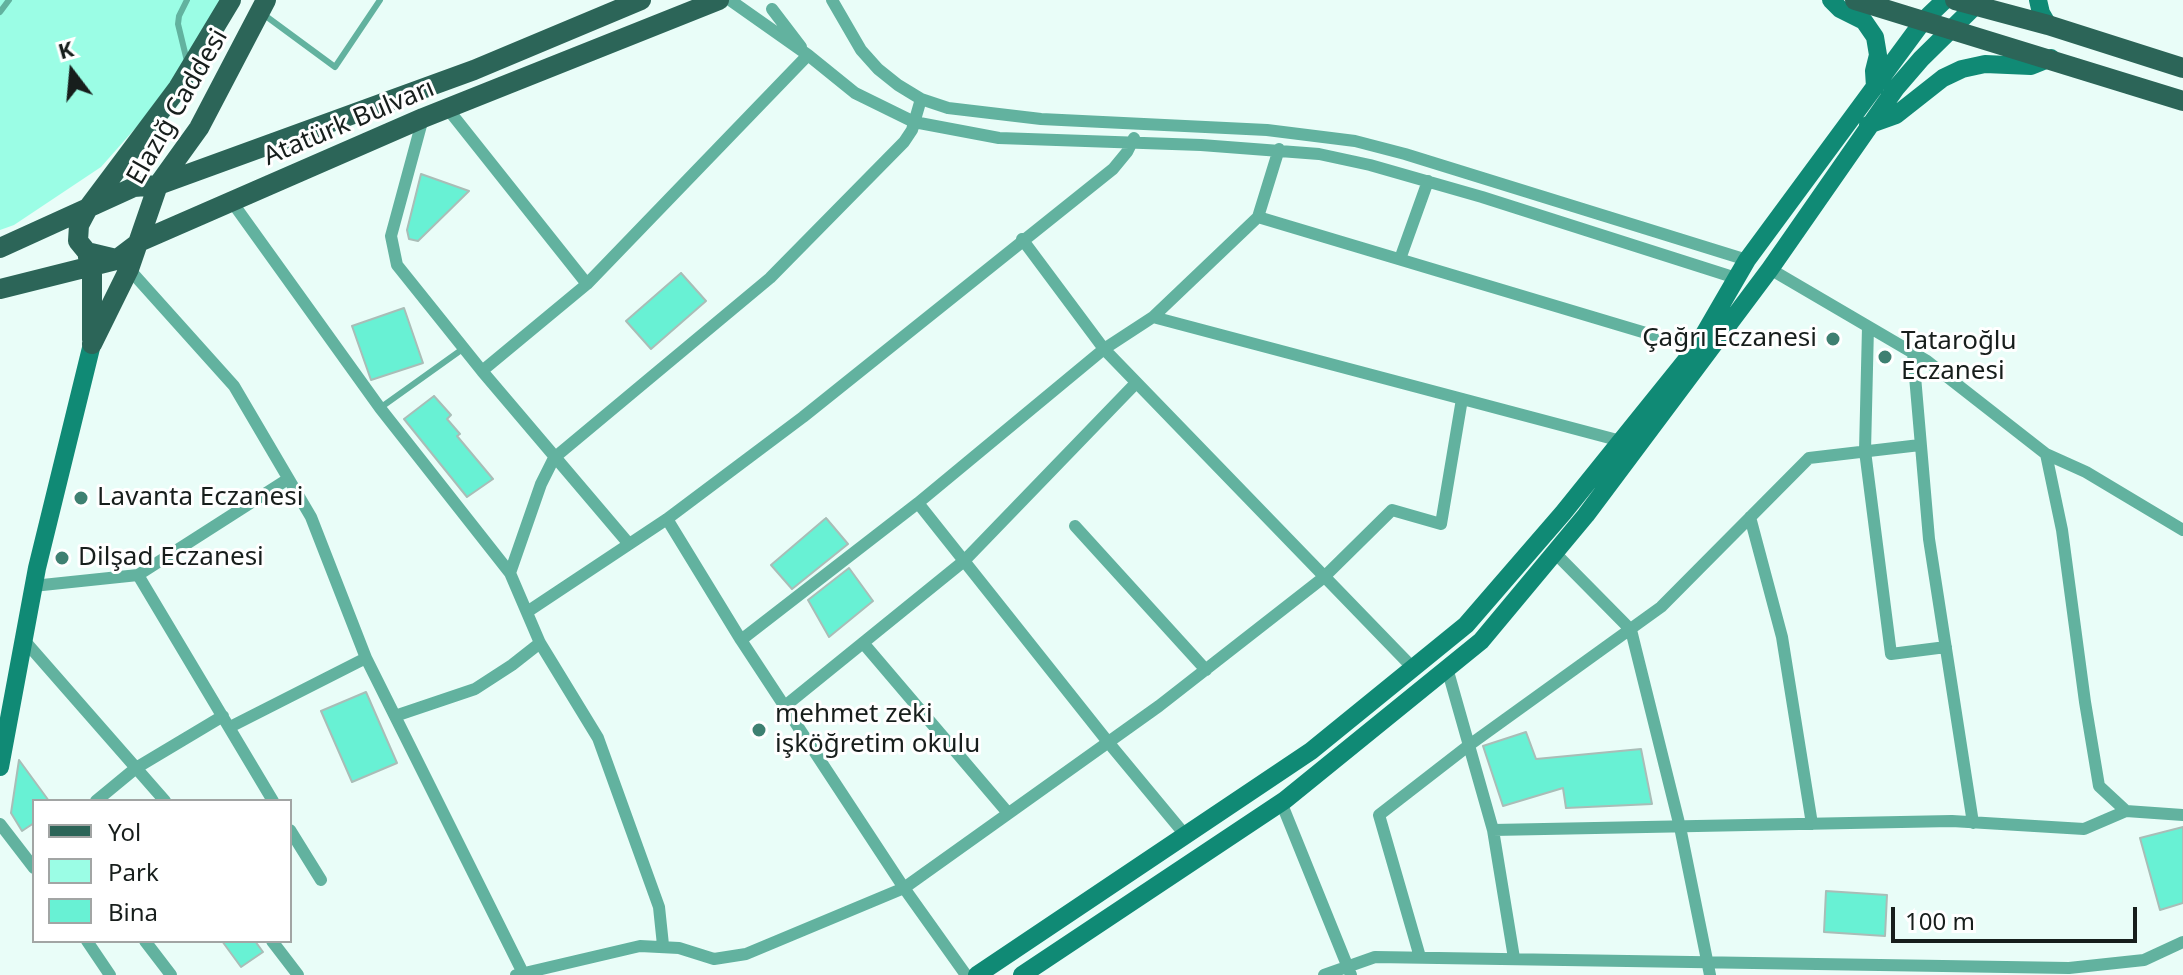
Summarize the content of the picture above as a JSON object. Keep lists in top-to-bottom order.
{
  "streets": {
    "main road": ["Elazığ Caddesi", "Atatürk Bulvarı"]
  },
  "crossings": [
    ["Elazığ Caddesi", "Atatürk Bulvarı"]
  ],
  "places": [
    "Çağrı Eczanesi",
    "Tataroğlu Eczanesi",
    "Lavanta Eczanesi",
    "Dilşad Eczanesi",
    "mehmet zeki işköğretim okulu"
  ],
  "legend": ["Yol", "Park", "Bina"],
  "scale_bar": "100 m",
  "north": "top"
}
